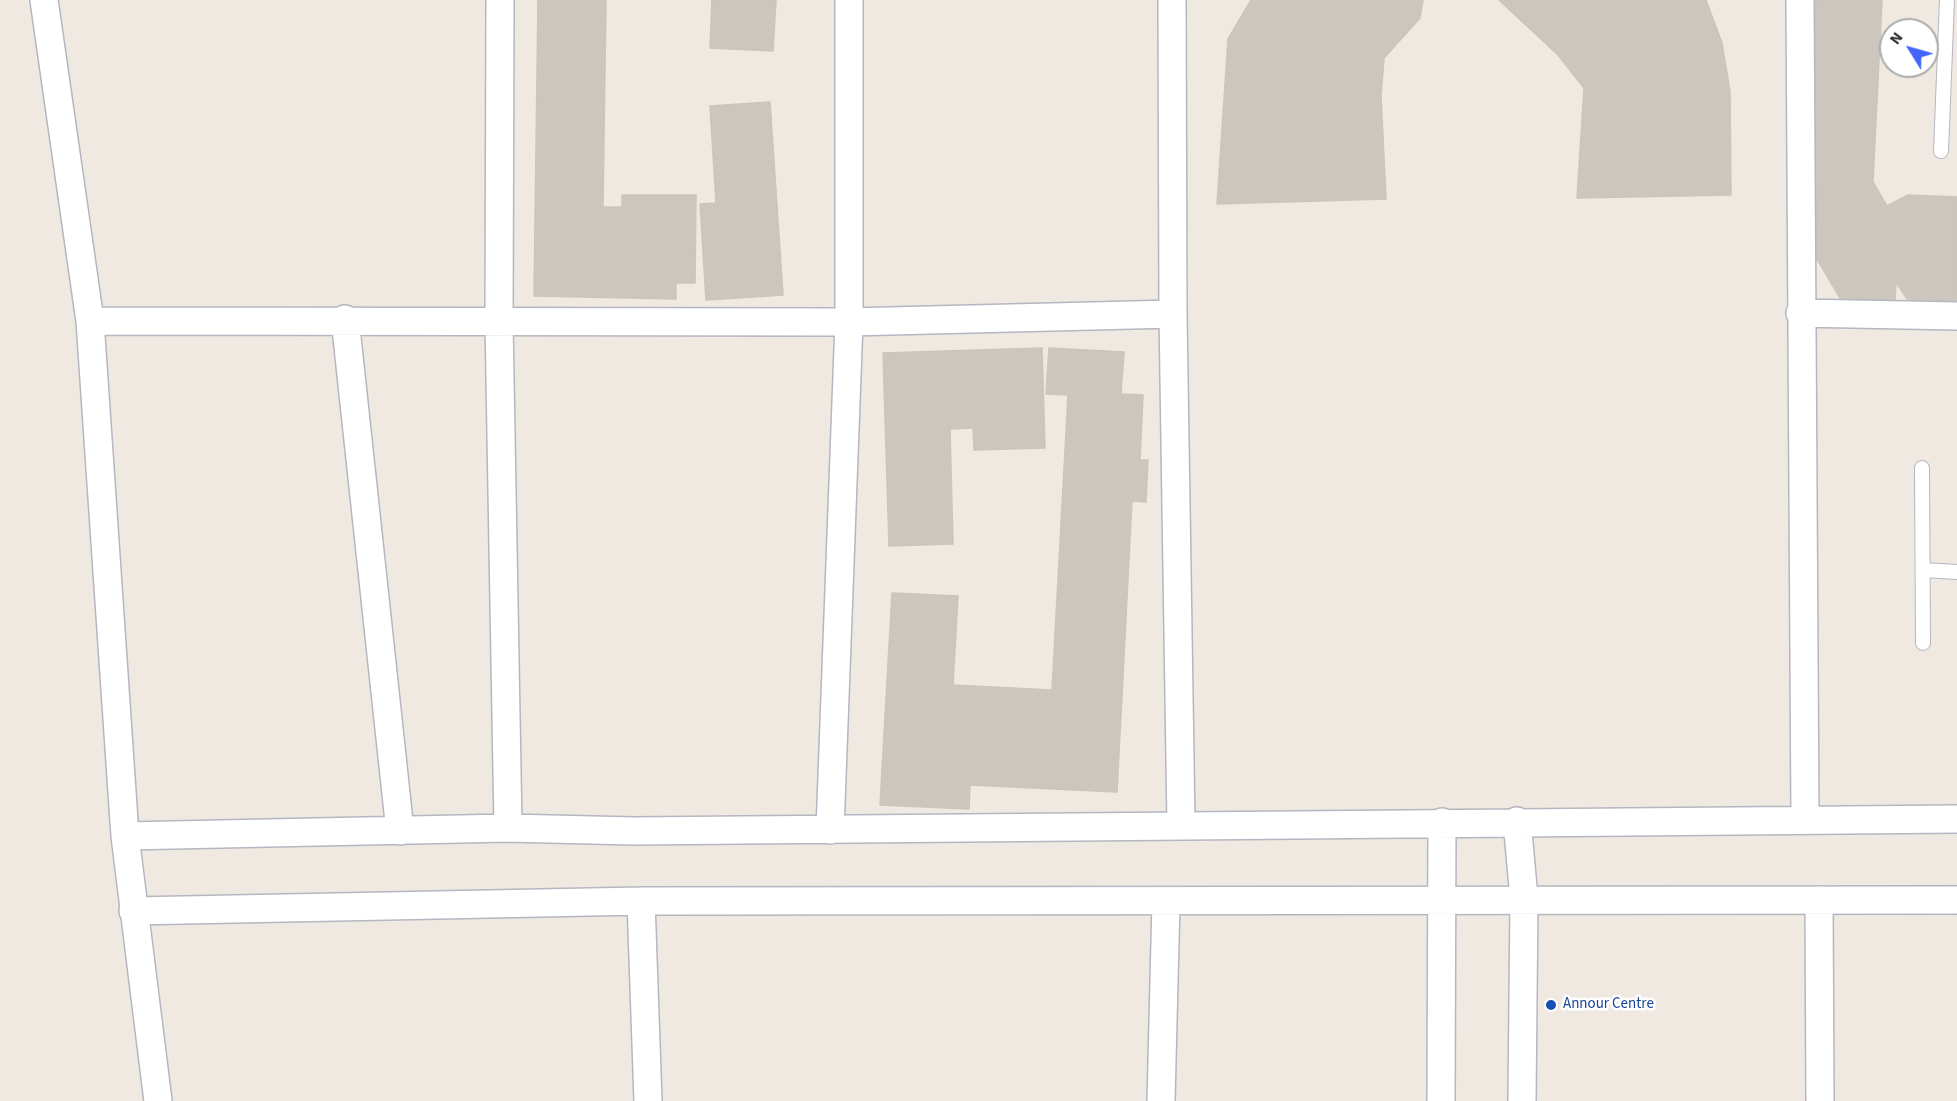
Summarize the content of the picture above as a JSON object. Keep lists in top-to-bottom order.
{
  "places": ["Annour Centre"],
  "north": "top left"
}
